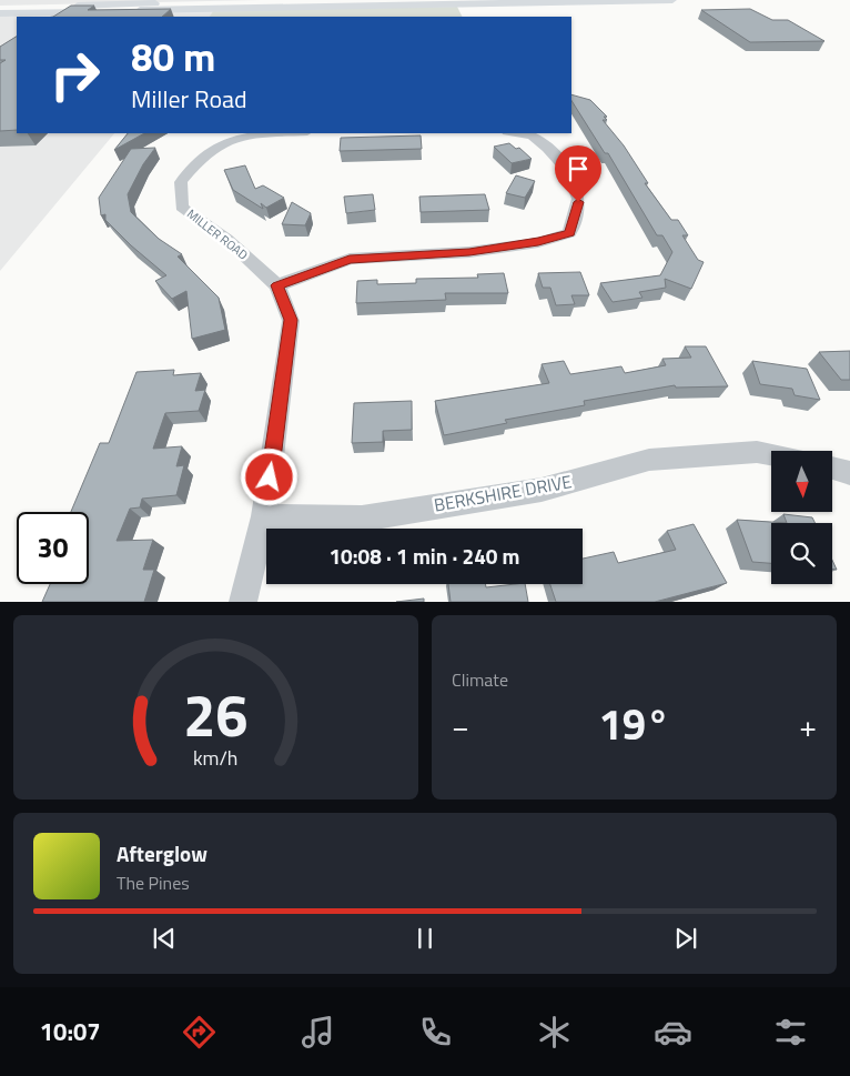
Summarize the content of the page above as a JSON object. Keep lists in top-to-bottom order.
{
  "streets": {
    "street": ["MILLER ROAD", "BERKSHIRE DRIVE"]
  },
  "crossings": [
    ["MILLER ROAD", "BERKSHIRE DRIVE"]
  ],
  "north": "bottom",
  "page": {
    "turn": ["80 m", "Miller Road"],
    "limit": "30",
    "trip": "10:08 · 1 min · 240 m",
    "tile": "Climate",
    "heat": ["−", "19°", "+"],
    "song": ["Afterglow", "The Pines"],
    "tabs": "10:07",
    "gauge": ["26", "km/h"]
  }
}
